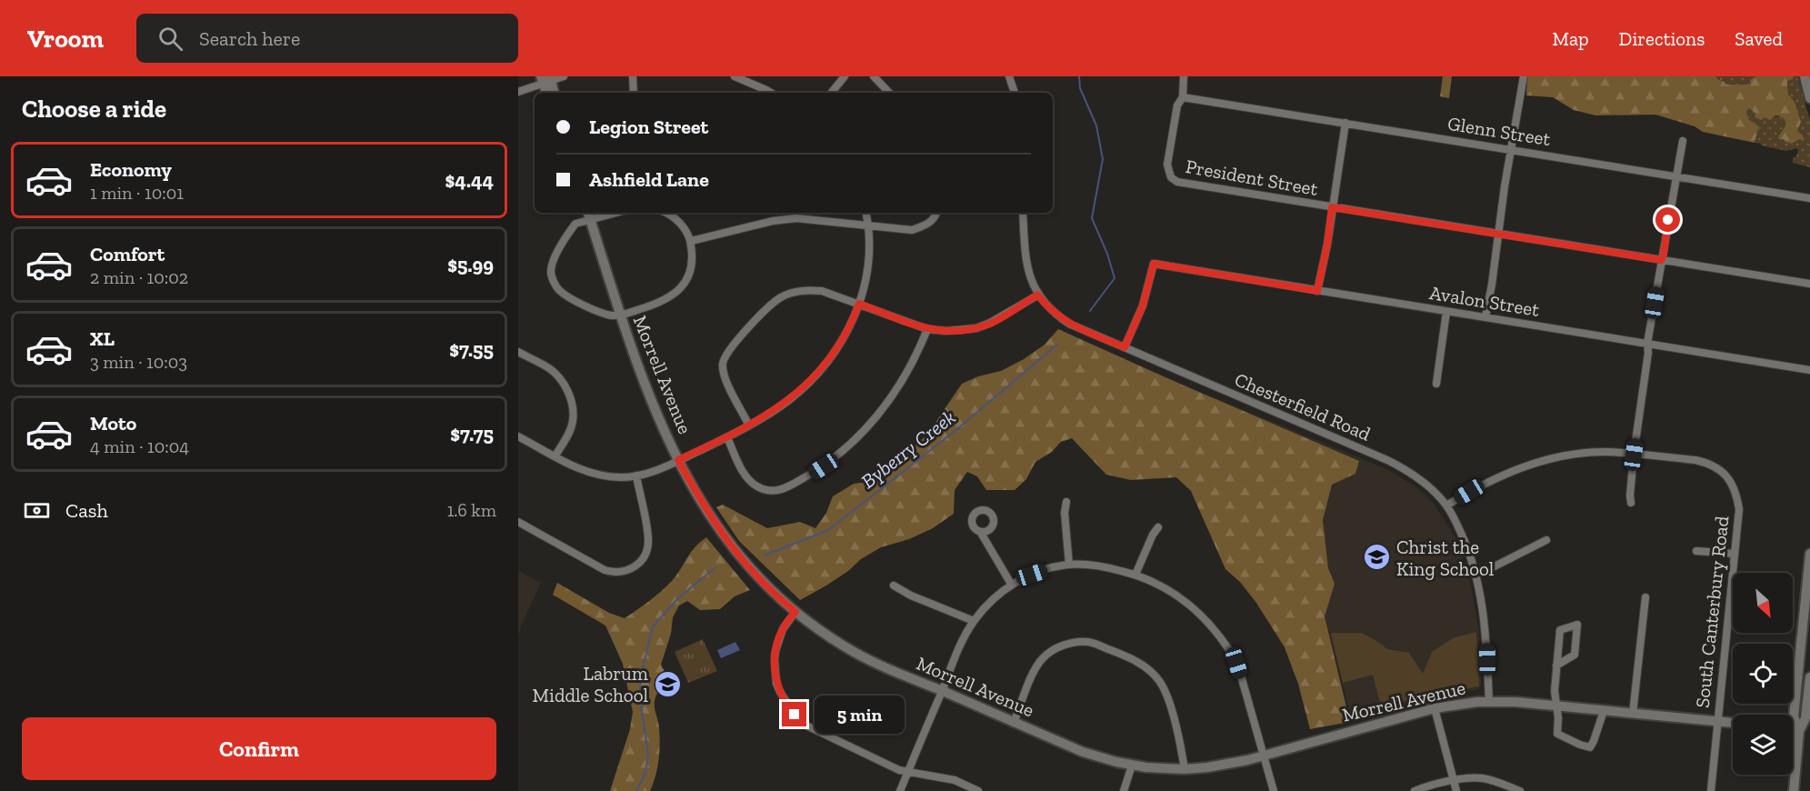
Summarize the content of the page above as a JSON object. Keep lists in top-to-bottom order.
{
  "streets": {
    "street": [
      "Glenn Street",
      "President Street",
      "Avalon Street",
      "Morrell Avenue",
      "Chesterfield Road",
      "South Canterbury Road"
    ]
  },
  "crossings": [
    ["Glenn Street", "President Street"],
    ["Avalon Street", "Chesterfield Road"],
    ["Morrell Avenue", "Chesterfield Road"],
    ["Morrell Avenue", "South Canterbury Road"],
    ["Chesterfield Road", "South Canterbury Road"]
  ],
  "water": ["Byberry Creek"],
  "places": {
    "school or university": ["Christ the King School", "Labrum Middle School"]
  },
  "north": "bottom right",
  "page": {
    "header": "Vroom",
    "search": "Search here",
    "nav": ["Map", "Directions", "Saved"],
    "heading": "Choose a ride",
    "banner": ["Legion Street", "Ashfield Lane"],
    "list": [
      {
        "name": "Economy",
        "note": "1 min · 10:01",
        "value": "$4.44"
      },
      {
        "name": "Comfort",
        "note": "2 min · 10:02",
        "value": "$5.99"
      },
      {
        "name": "XL",
        "note": "3 min · 10:03",
        "value": "$7.55"
      },
      {
        "name": "Moto",
        "note": "4 min · 10:04",
        "value": "$7.75"
      }
    ],
    "pay": ["Cash", "1.6 km"],
    "bubble": "5 min",
    "buttons": "Confirm"
  }
}
